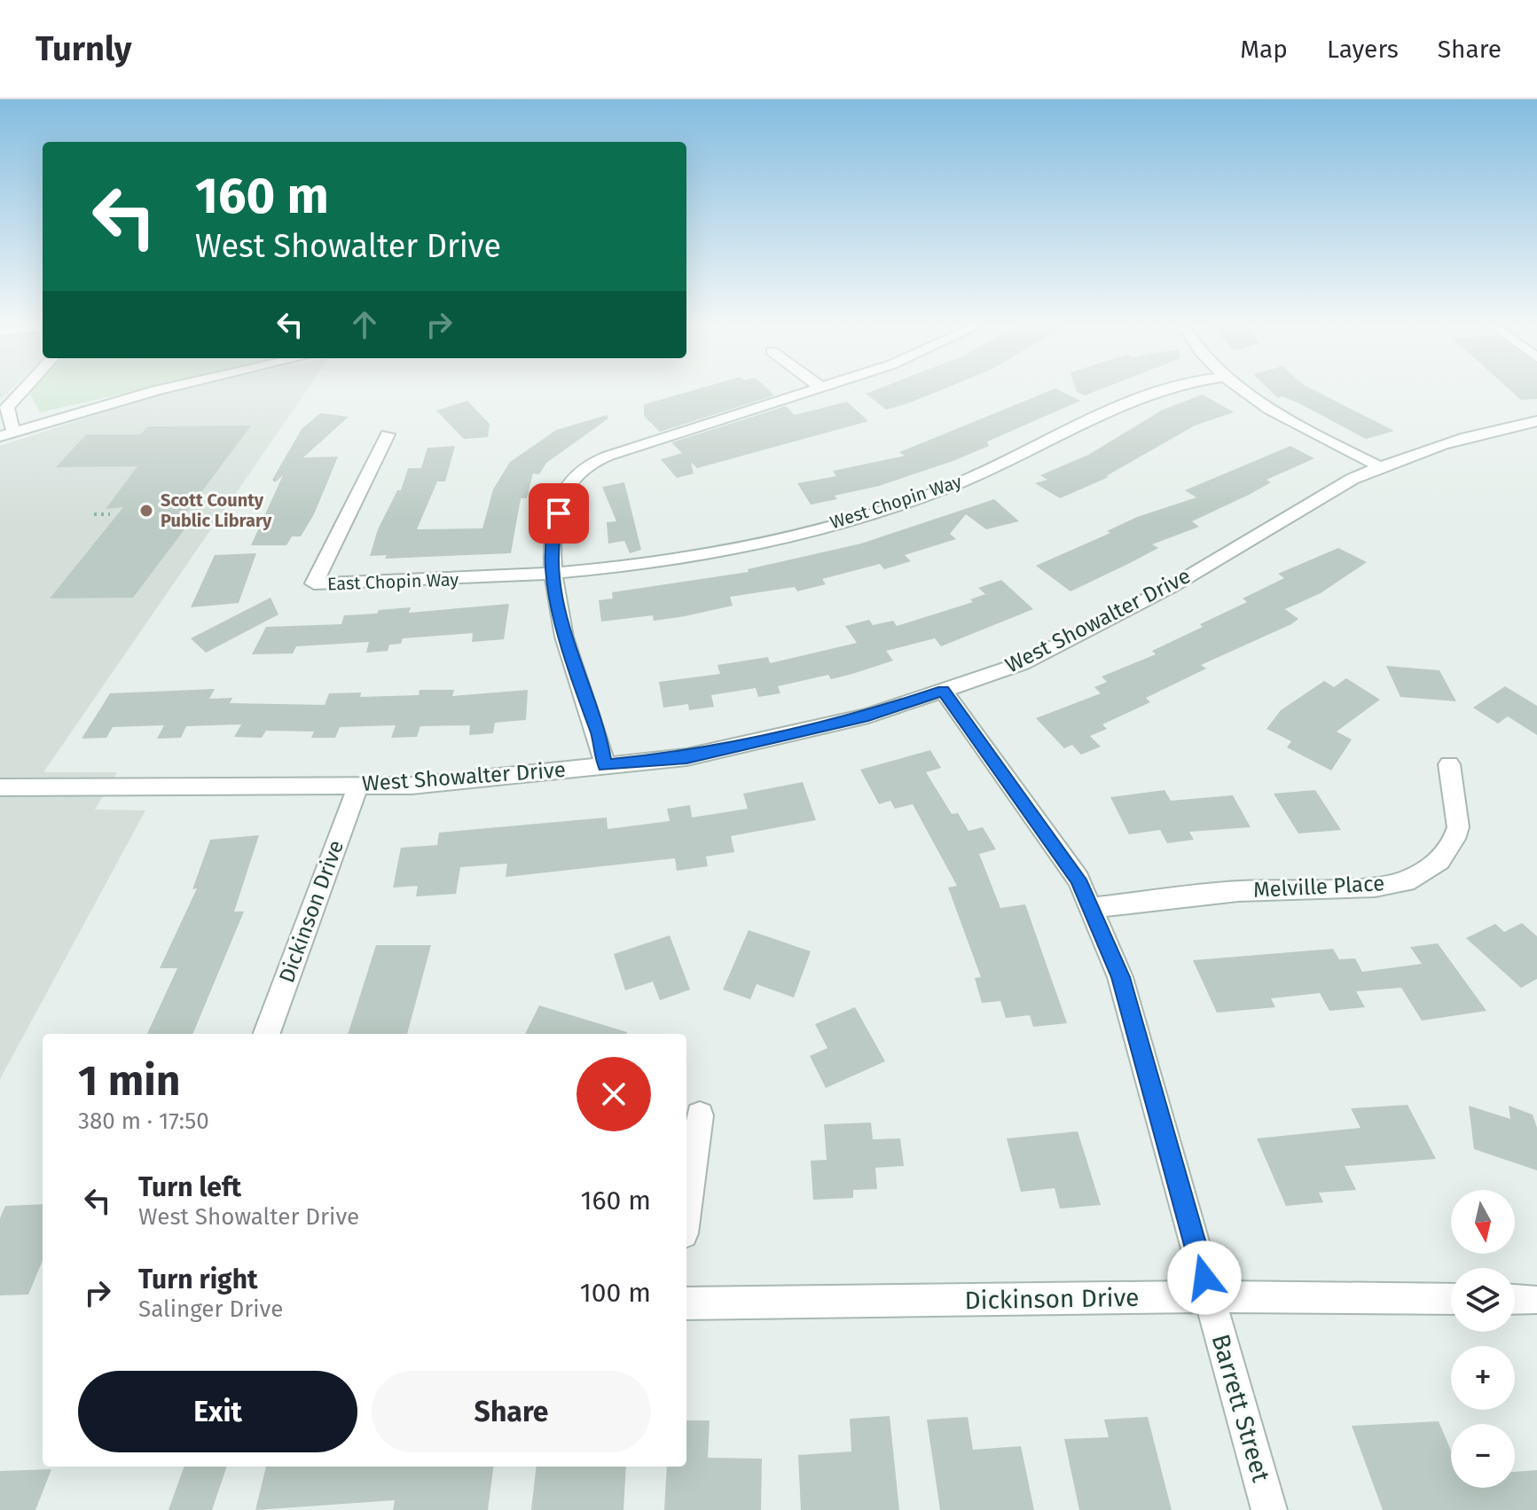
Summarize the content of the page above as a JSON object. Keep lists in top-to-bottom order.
{
  "streets": {
    "street": [
      "West Chopin Way",
      "East Chopin Way",
      "West Showalter Drive",
      "Melville Place",
      "Dickinson Drive",
      "Barrett Street"
    ]
  },
  "crossings": [
    ["West Chopin Way", "East Chopin Way"],
    ["West Showalter Drive", "Dickinson Drive"],
    ["West Showalter Drive", "Barrett Street"],
    ["Melville Place", "Barrett Street"],
    ["Dickinson Drive", "Barrett Street"]
  ],
  "places": ["Scott County Public Library"],
  "north": "bottom",
  "page": {
    "header": "Turnly",
    "nav": ["Map", "Layers", "Share"],
    "turn": ["160 m", "West Showalter Drive"],
    "heading": ["1 min", "380 m · 17:50"],
    "list": [
      {
        "name": "Turn left",
        "note": "West Showalter Drive",
        "value": "160 m"
      },
      {
        "name": "Turn right",
        "note": "Salinger Drive",
        "value": "100 m"
      }
    ],
    "map_buttons": ["+", "−"],
    "buttons": ["Exit", "Share"]
  }
}
